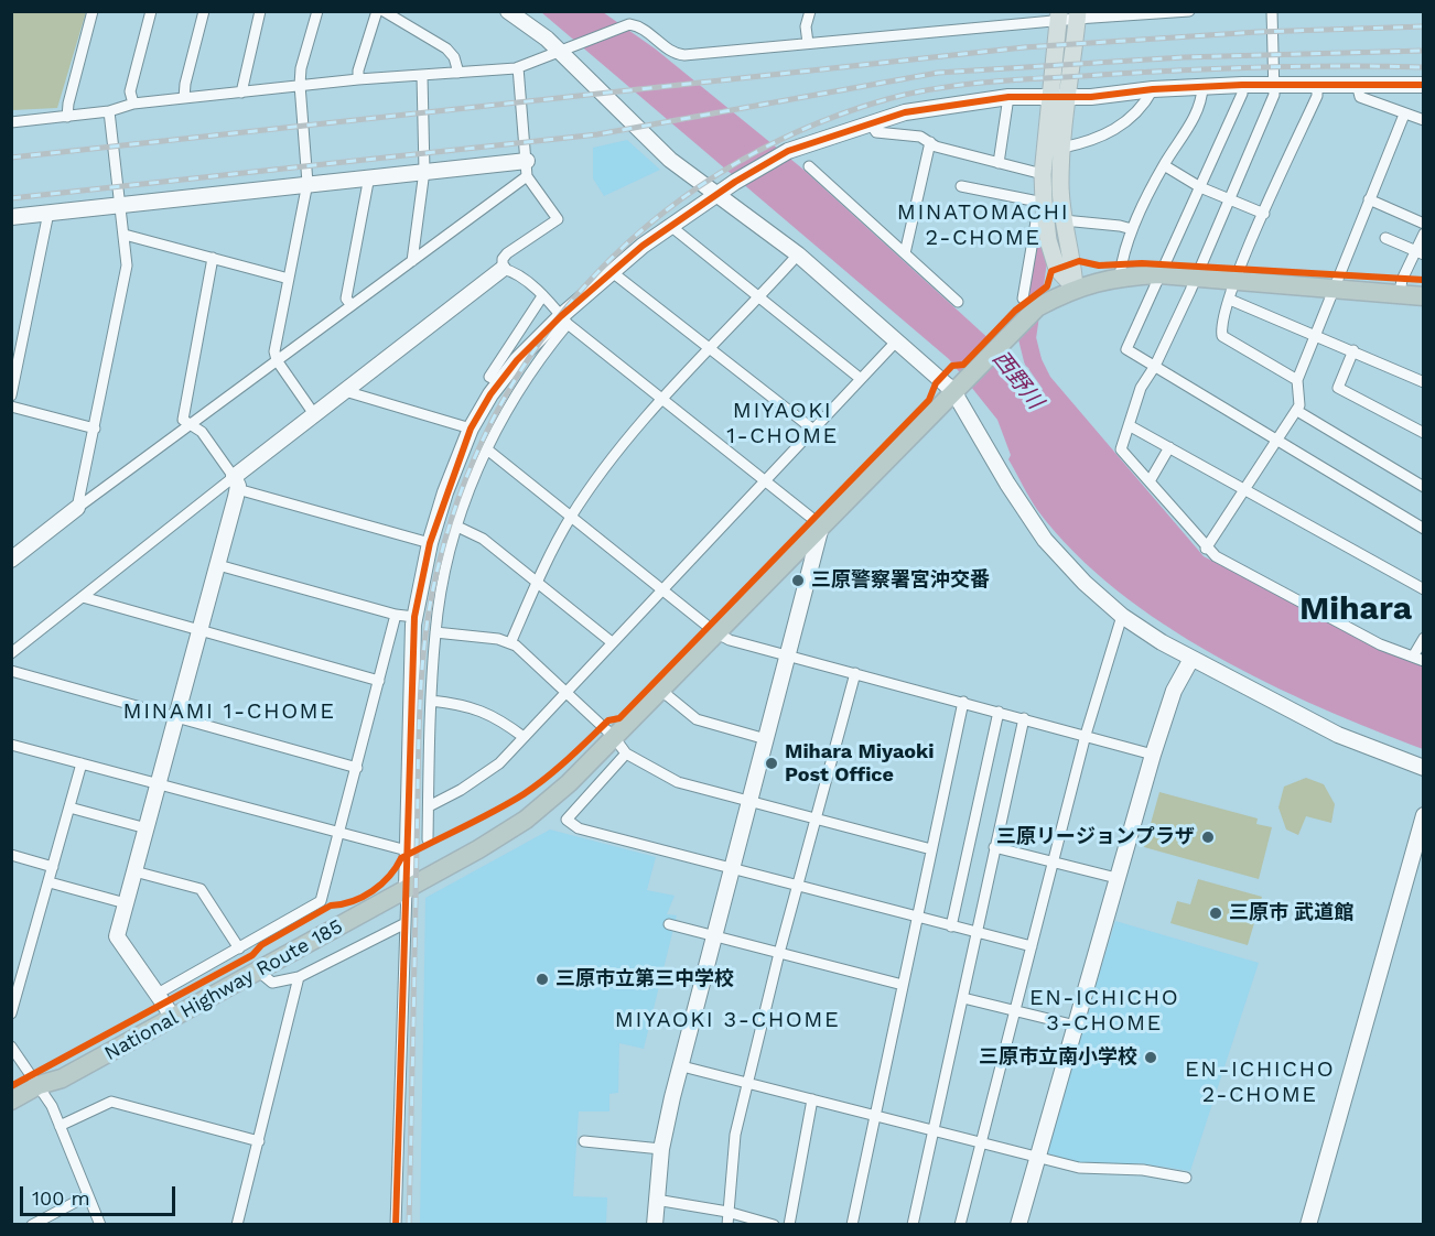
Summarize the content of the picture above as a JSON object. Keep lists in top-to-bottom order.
{
  "streets": {
    "highway": ["National Highway Route 185"]
  },
  "districts": [
    "MINATOMACHI 2-CHOME",
    "MIYAOKI 1-CHOME",
    "Mihara",
    "MINAMI 1-CHOME",
    "EN-ICHICHO 3-CHOME",
    "MIYAOKI 3-CHOME",
    "EN-ICHICHO 2-CHOME"
  ],
  "water": ["西野川"],
  "places": [
    "三原警察署宮沖交番",
    "Mihara Miyaoki Post Office",
    "三原リージョンプラザ",
    "三原市 武道館",
    "三原市立第三中学校",
    "三原市立南小学校"
  ],
  "scale_bar": "100 m"
}
